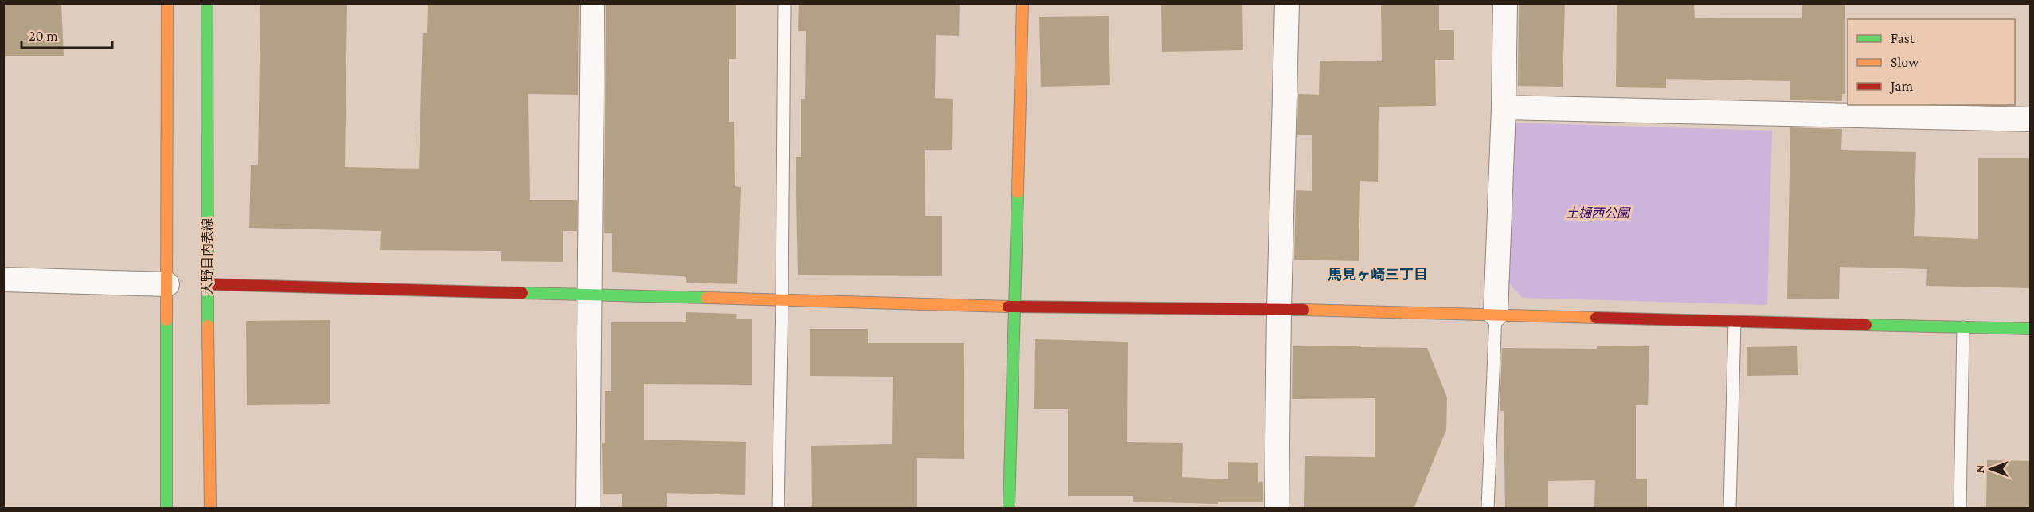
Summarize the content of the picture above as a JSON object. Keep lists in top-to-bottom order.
{
  "streets": {
    "street": ["大野目内表線"]
  },
  "districts": ["馬見ヶ崎三丁目"],
  "parks": ["土樋西公園"],
  "legend": ["Fast", "Slow", "Jam"],
  "scale_bar": "20 m",
  "north": "left"
}
